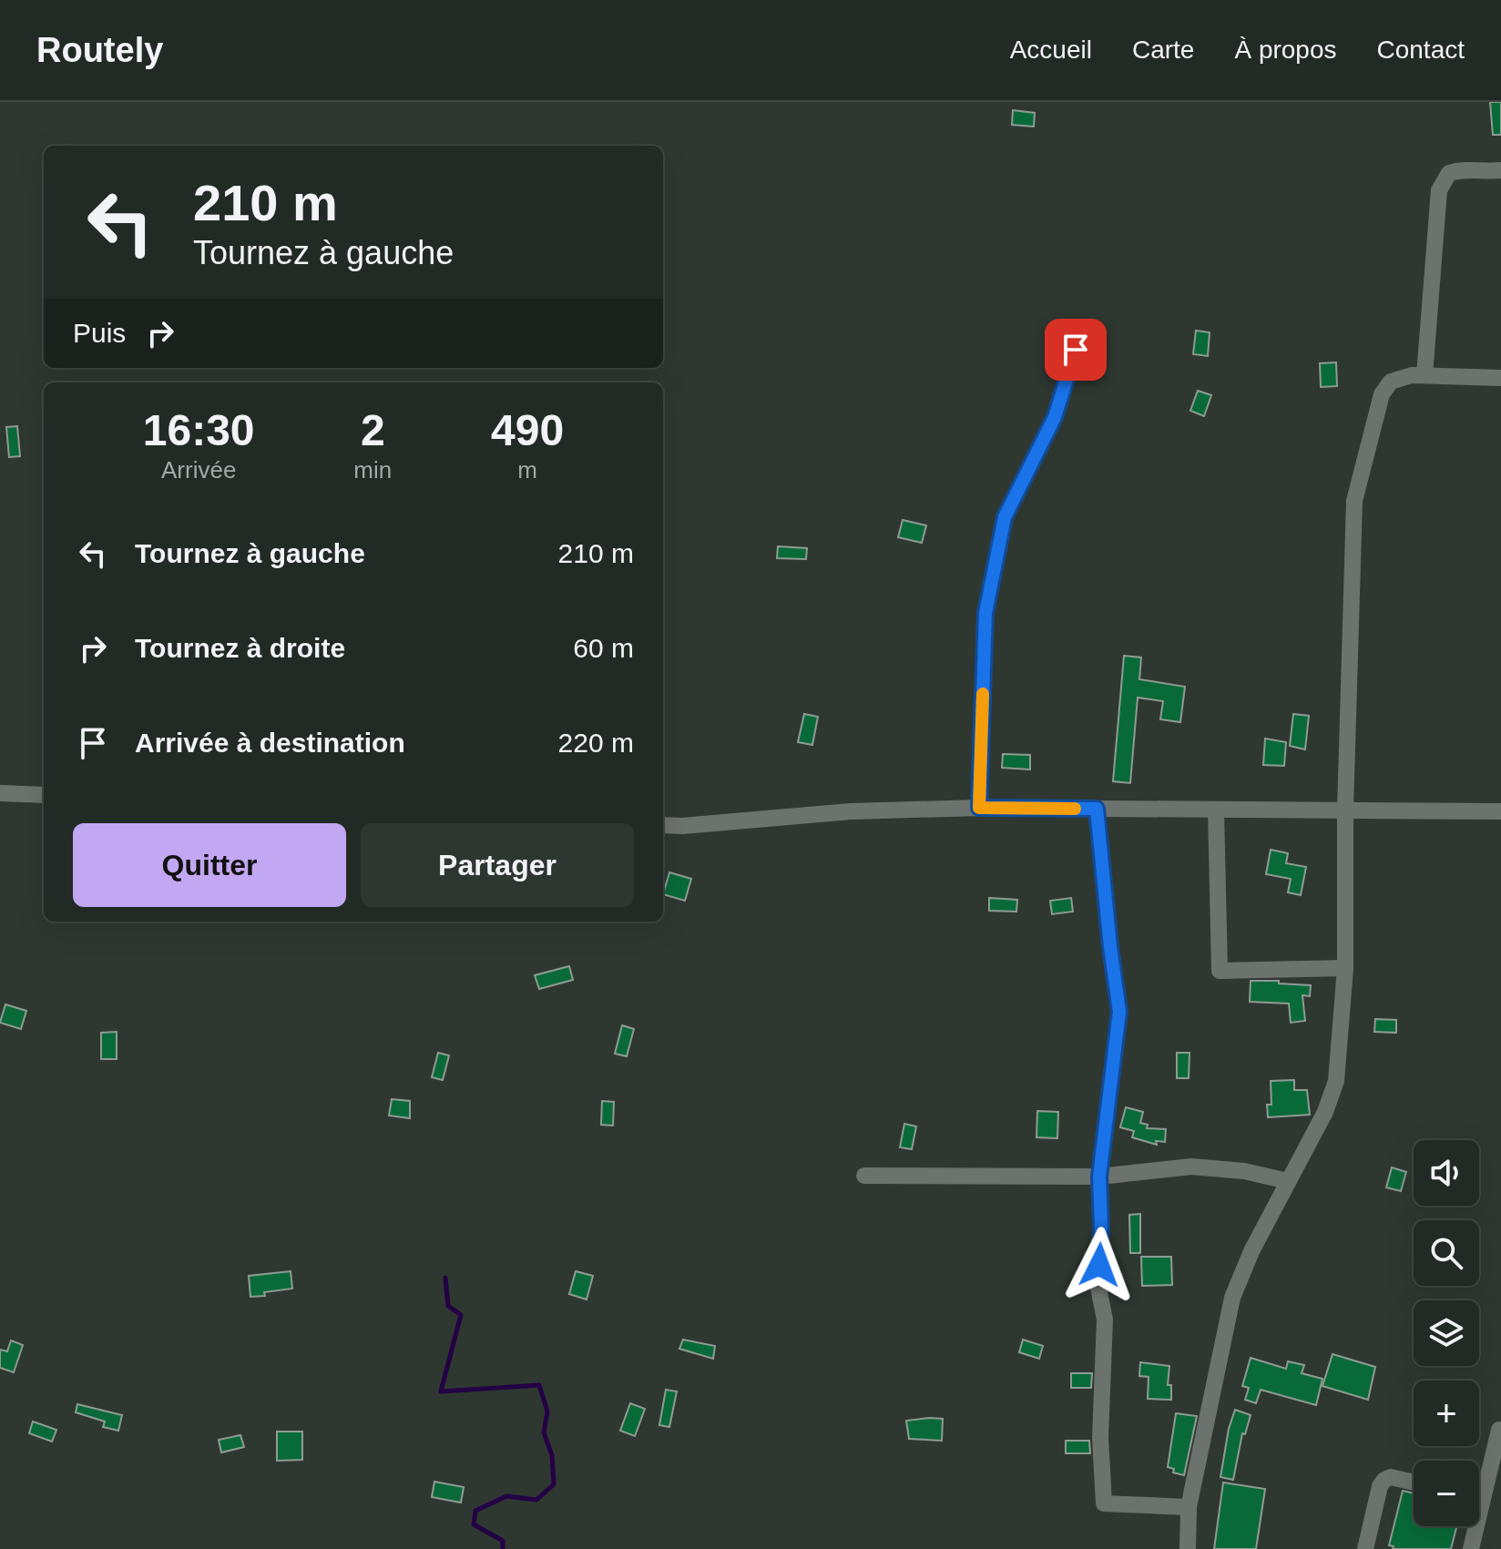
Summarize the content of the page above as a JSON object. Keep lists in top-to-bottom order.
{
  "page": {
    "header": "Routely",
    "nav": [
      "Accueil",
      "Carte",
      "À propos",
      "Contact"
    ],
    "turn": ["210 m", "Tournez à gauche"],
    "then": "Puis",
    "eta": [
      "16:30",
      "Arrivée",
      "2",
      "min",
      "490",
      "m"
    ],
    "list": [
      {
        "name": "Tournez à gauche",
        "value": "210 m"
      },
      {
        "name": "Tournez à droite",
        "value": "60 m"
      },
      {
        "name": "Arrivée à destination",
        "value": "220 m"
      }
    ],
    "buttons": ["Quitter", "Partager"],
    "map_buttons": ["+", "−"]
  }
}
